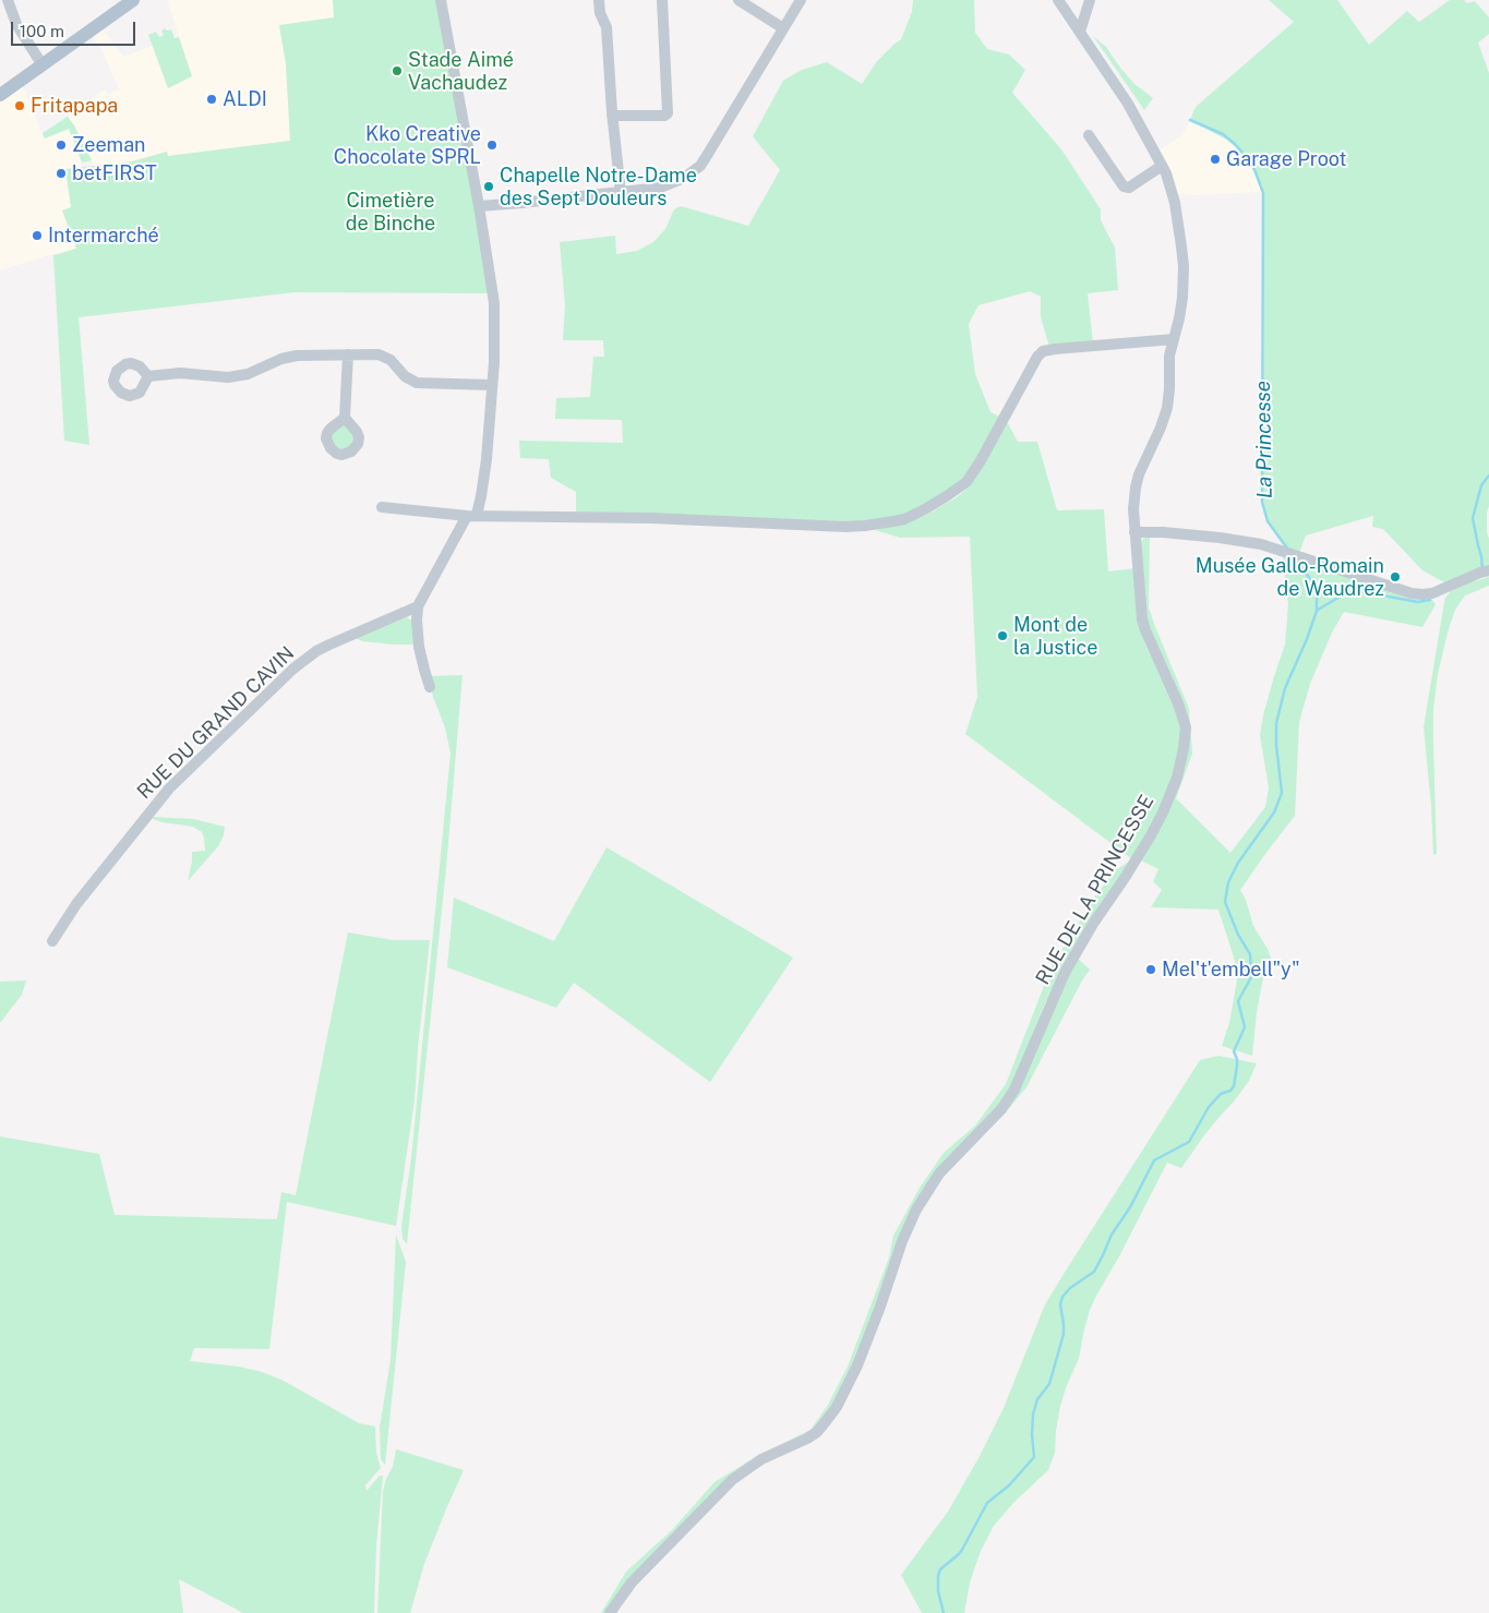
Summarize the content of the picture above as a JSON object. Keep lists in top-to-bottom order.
{
  "streets": {
    "street": ["RUE DU GRAND CAVIN", "RUE DE LA PRINCESSE"]
  },
  "water": ["La Princesse"],
  "parks": ["Cimetière de Binche"],
  "places": [
    "Stade Aimé Vachaudez",
    "ALDI",
    "Fritapapa",
    "Zeeman",
    "Kko Creative Chocolate SPRL",
    "Garage Proot",
    "betFIRST",
    "Chapelle Notre-Dame des Sept Douleurs",
    "Intermarché",
    "Musée Gallo-Romain de Waudrez",
    "Mont de la Justice",
    "Mel't'embell\"y\""
  ],
  "scale_bar": "100 m"
}
